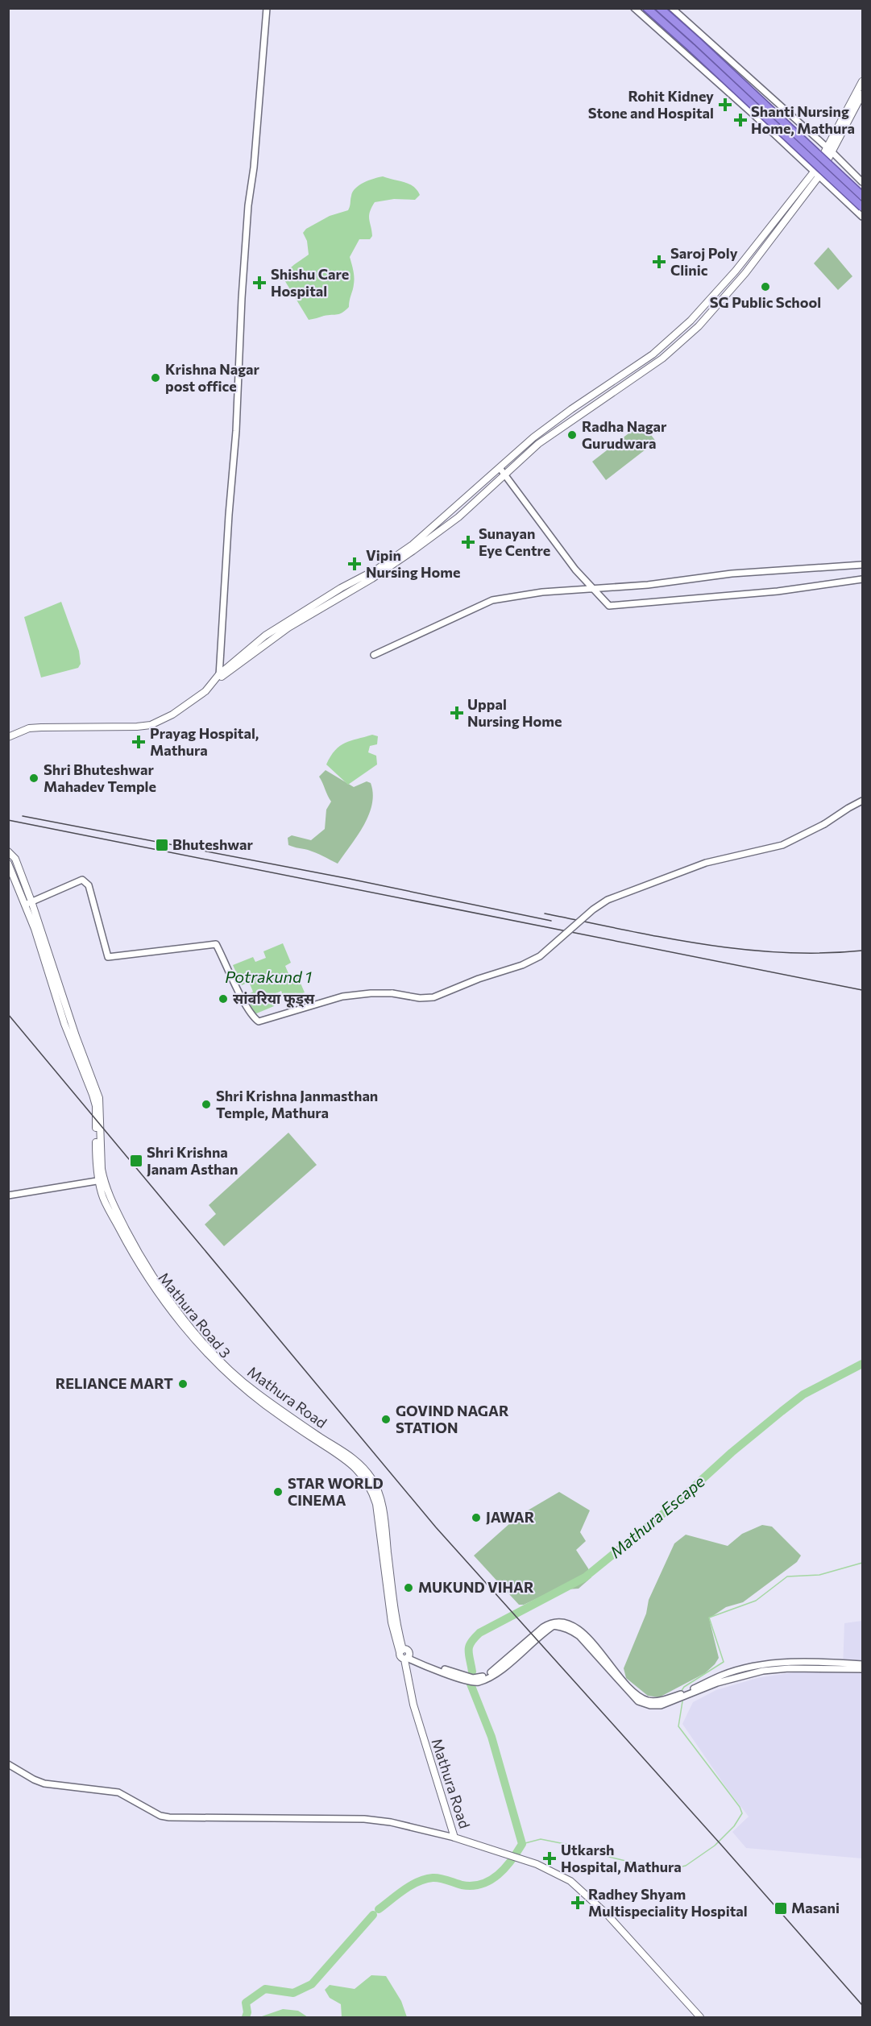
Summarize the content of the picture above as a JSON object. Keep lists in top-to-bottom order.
{
  "streets": {
    "main road": ["Mathura Road 3", "Mathura Road"]
  },
  "crossings": [
    ["Mathura Road 3", "Mathura Road"]
  ],
  "water": ["Potrakund 1", "Mathura Escape"],
  "places": {
    "health": [
      "Rohit Kidney Stone and Hospital",
      "Shanti Nursing Home, Mathura",
      "Saroj Poly Clinic",
      "Shishu Care Hospital",
      "Sunayan Eye Centre",
      "Vipin Nursing Home",
      "Uppal Nursing Home",
      "Prayag Hospital, Mathura",
      "Utkarsh Hospital, Mathura",
      "Radhey Shyam Multispeciality Hospital"
    ],
    "other": [
      "SG Public School",
      "Krishna Nagar post office",
      "Radha Nagar Gurudwara",
      "Shri Bhuteshwar Mahadev Temple",
      "सांवरिया फूड्स",
      "Shri Krishna Janmasthan Temple, Mathura",
      "RELIANCE MART",
      "GOVIND NAGAR STATION",
      "STAR WORLD CINEMA",
      "JAWAR",
      "MUKUND VIHAR"
    ],
    "transit": ["Bhuteshwar", "Shri Krishna Janam Asthan", "Masani"]
  }
}
